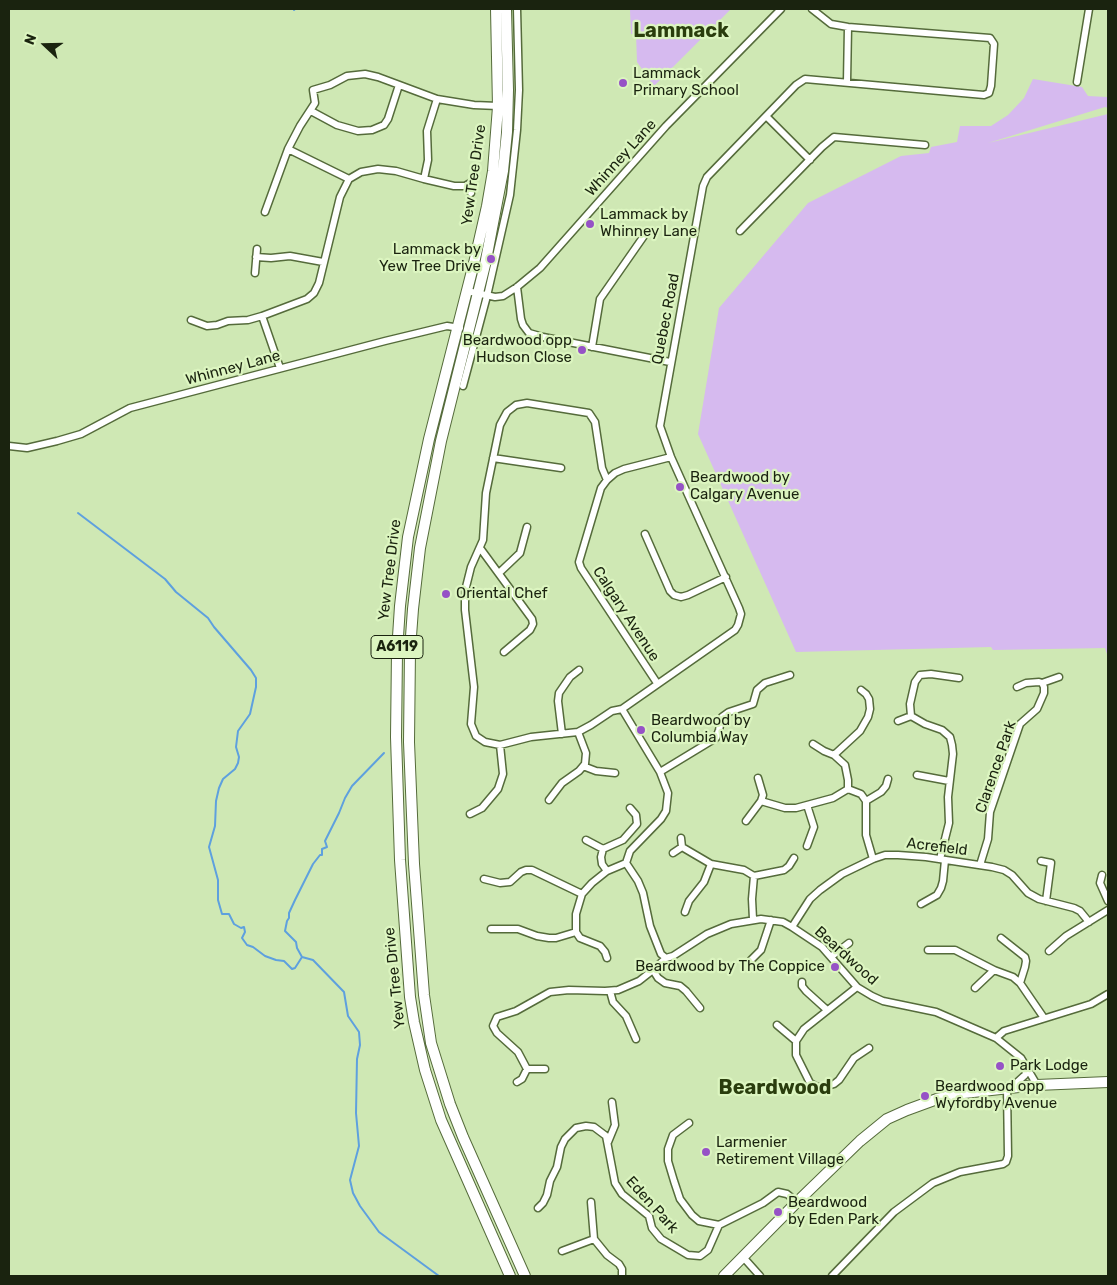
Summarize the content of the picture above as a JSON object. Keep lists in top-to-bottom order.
{
  "streets": {
    "highway": ["Yew Tree Drive", "A6119"],
    "street": [
      "Whinney Lane",
      "Quebec Road",
      "Calgary Avenue",
      "Clarence Park",
      "Acrefield",
      "Beardwood",
      "Eden Park"
    ]
  },
  "crossings": [
    ["Whinney Lane", "Yew Tree Drive"],
    ["Quebec Road", "Calgary Avenue"],
    ["Clarence Park", "Acrefield"],
    ["Acrefield", "Beardwood"]
  ],
  "districts": ["Lammack", "Beardwood"],
  "places": [
    "Lammack Primary School",
    "Lammack by Whinney Lane",
    "Lammack by Yew Tree Drive",
    "Beardwood opp Hudson Close",
    "Beardwood by Calgary Avenue",
    "Oriental Chef",
    "Beardwood by Columbia Way",
    "Beardwood by The Coppice",
    "Park Lodge",
    "Beardwood opp Wyfordby Avenue",
    "Larmenier Retirement Village",
    "Beardwood by Eden Park"
  ],
  "north": "left"
}
